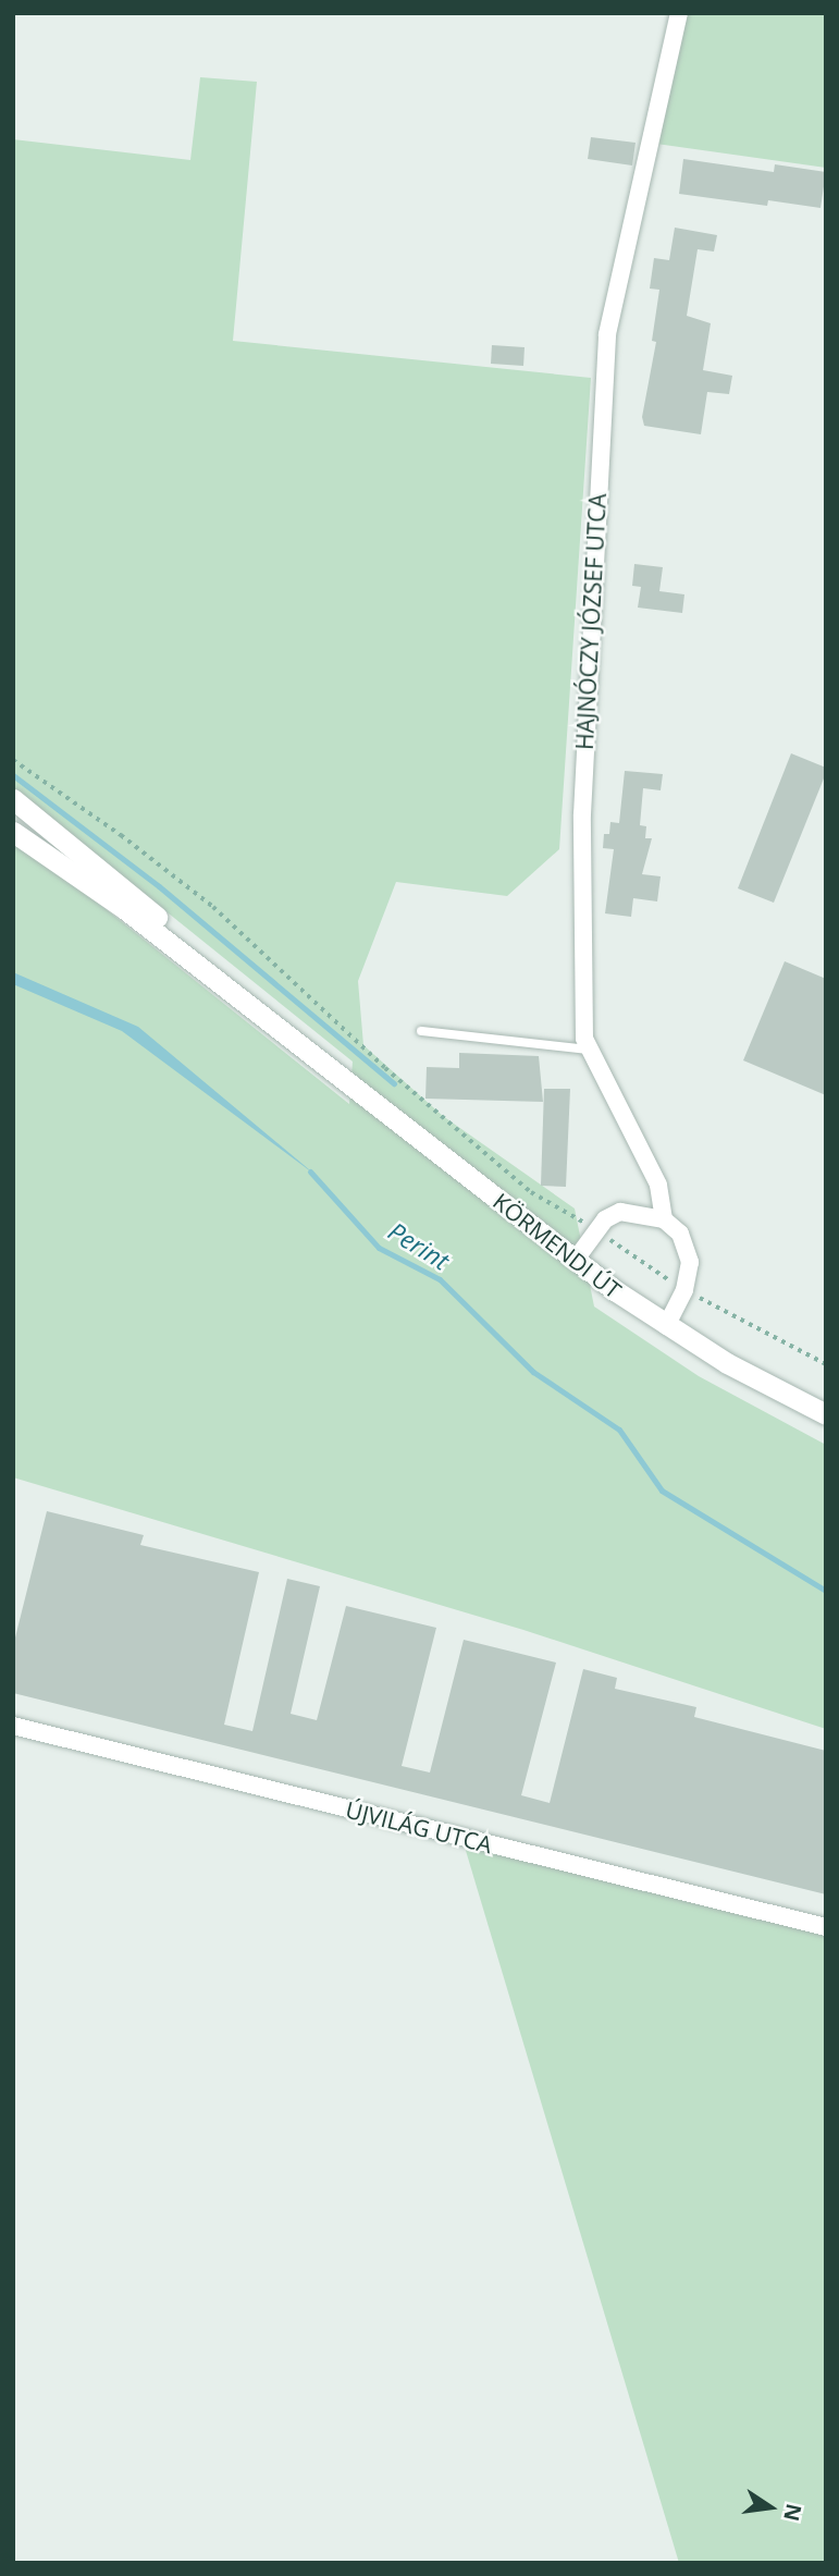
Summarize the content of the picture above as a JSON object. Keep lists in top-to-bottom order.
{
  "streets": {
    "street": ["HAJNÓCZY JÓZSEF UTCA", "KÖRMENDI ÚT", "ÚJVILÁG UTCA"]
  },
  "water": ["Perint"],
  "north": "right"
}
